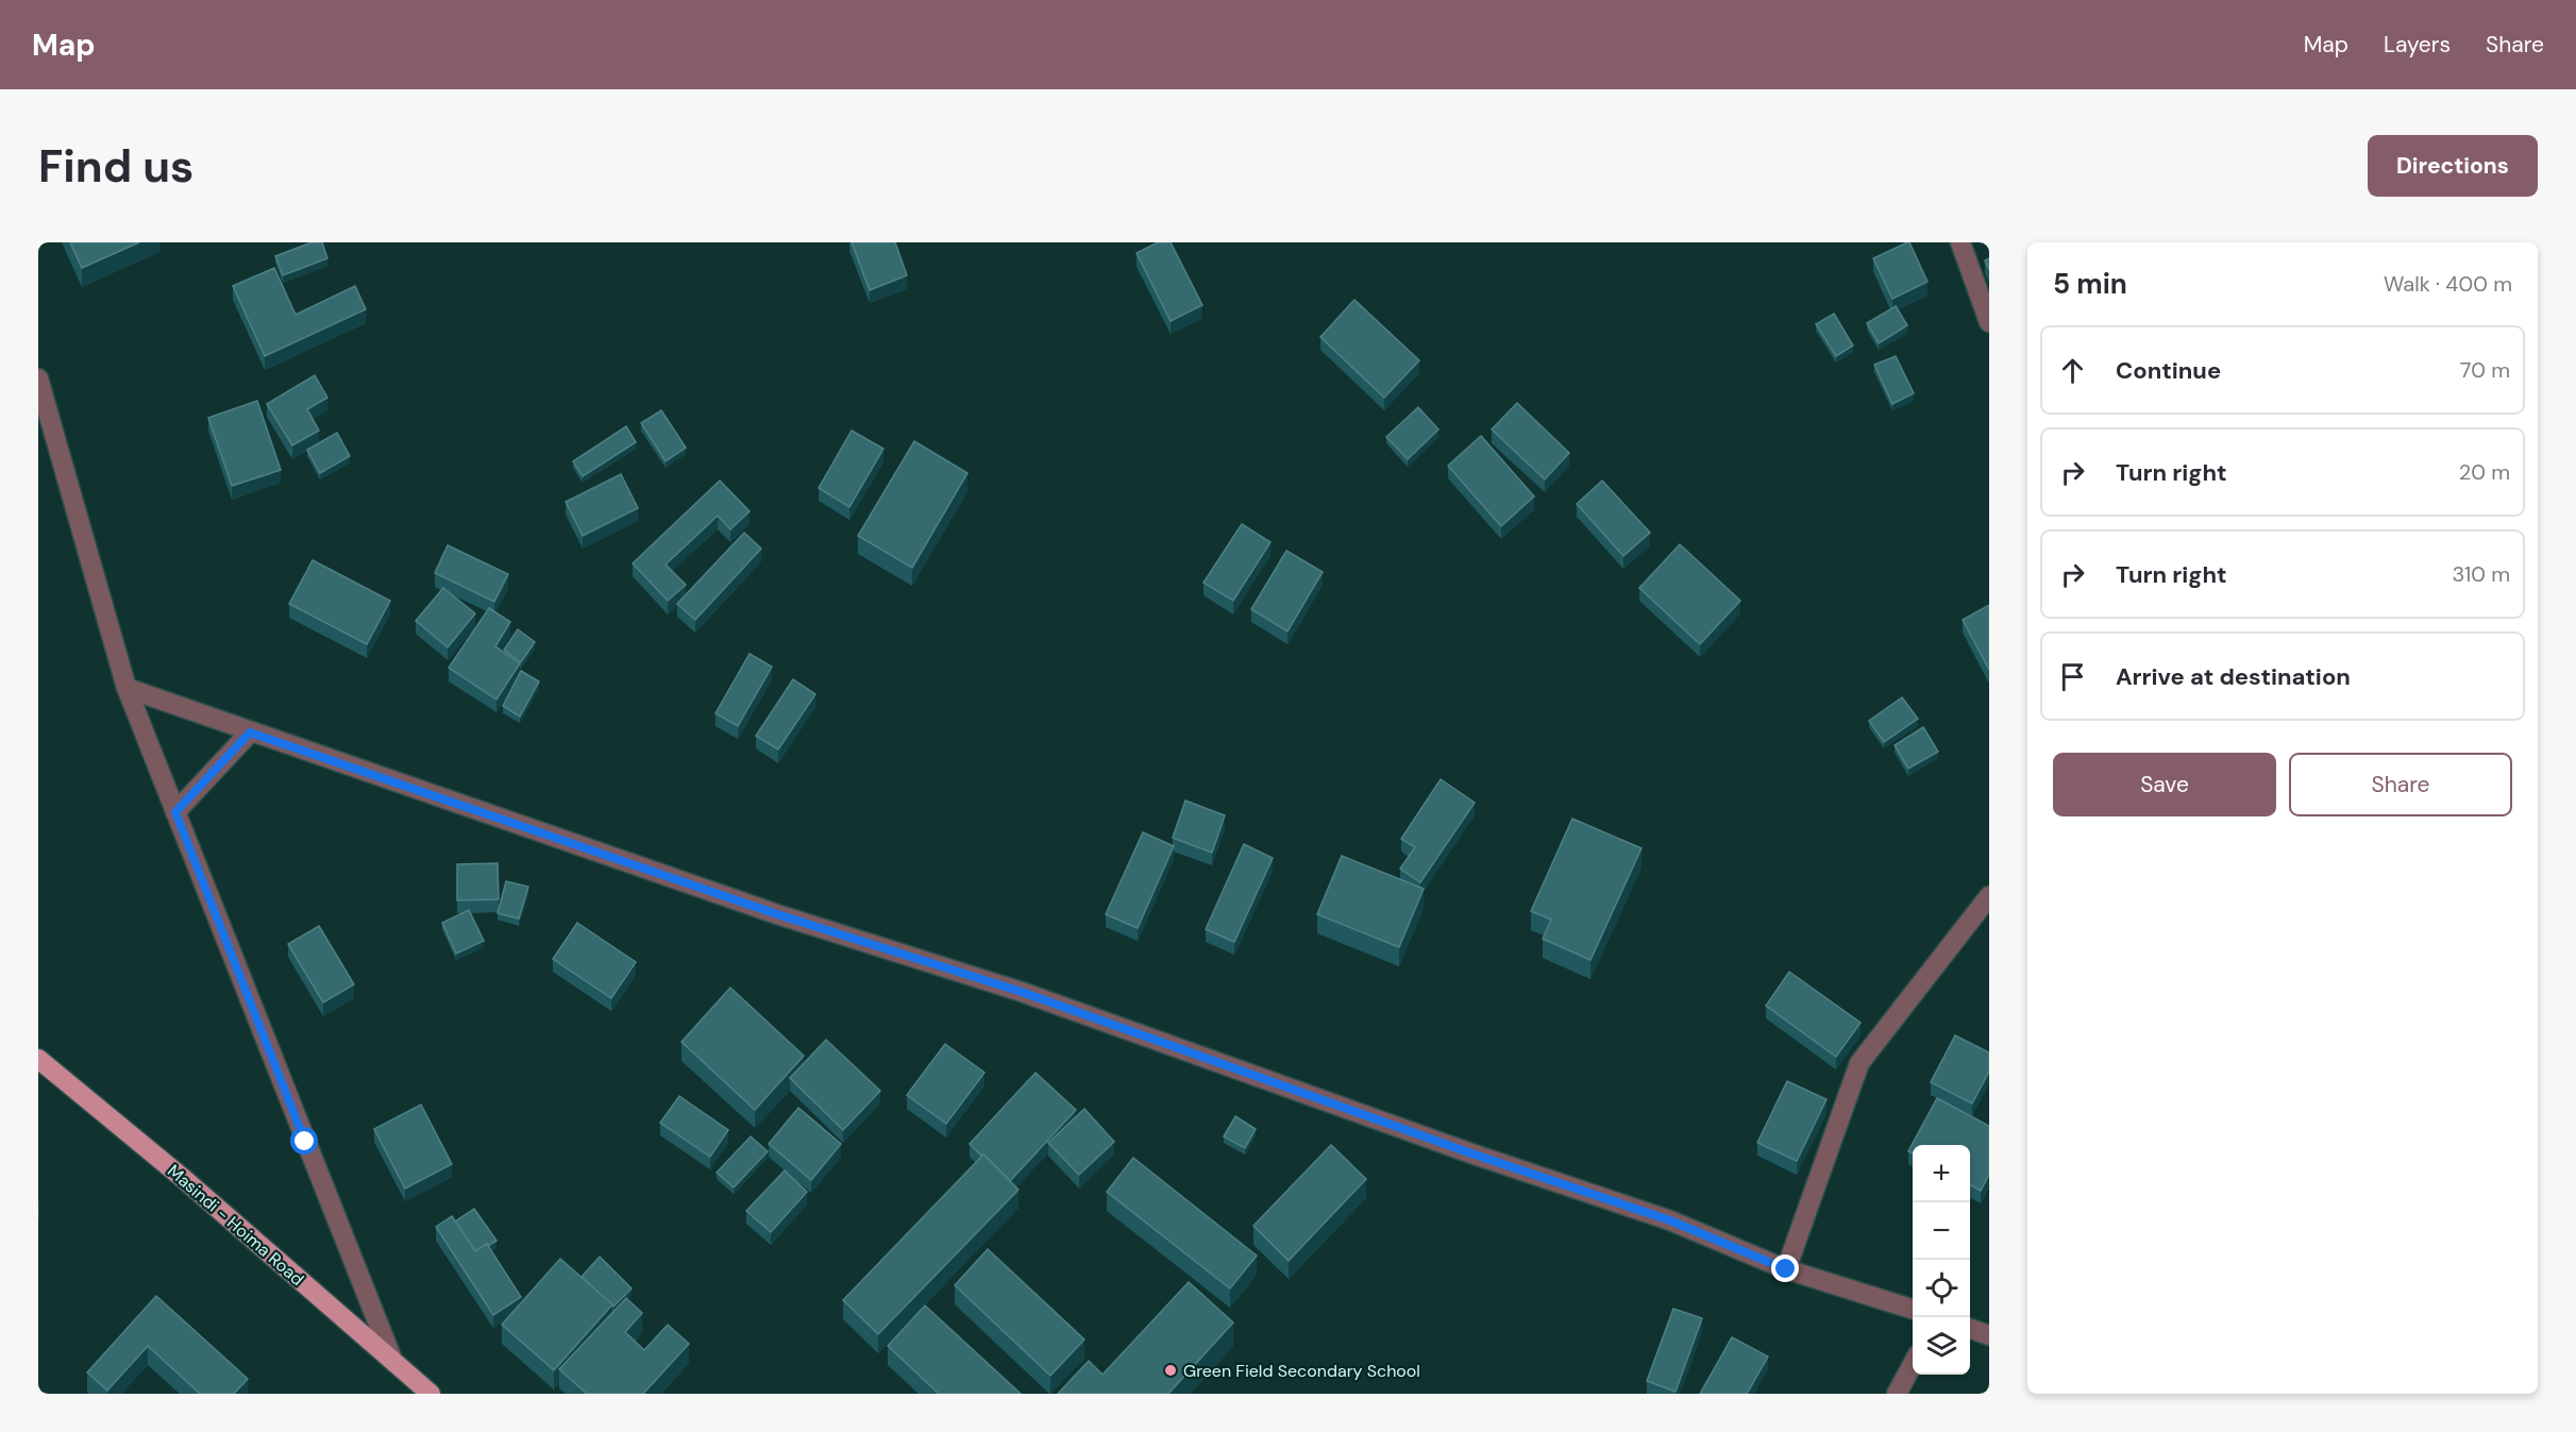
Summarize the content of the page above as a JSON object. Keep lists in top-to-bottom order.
{
  "streets": {
    "main road": ["Masindi - Hoima Road"]
  },
  "places": ["Green Field Secondary School"],
  "page": {
    "header": "Map",
    "nav": ["Map", "Layers", "Share"],
    "buttons": [
      "Directions",
      ["Save", "Share"]
    ],
    "title": "Find us",
    "heading": ["5 min", "Walk · 400 m"],
    "list": [
      ["Continue", "70 m"],
      ["Turn right", "20 m"],
      ["Turn right", "310 m"],
      "Arrive at destination"
    ],
    "map_buttons": ["+", "−"]
  }
}
